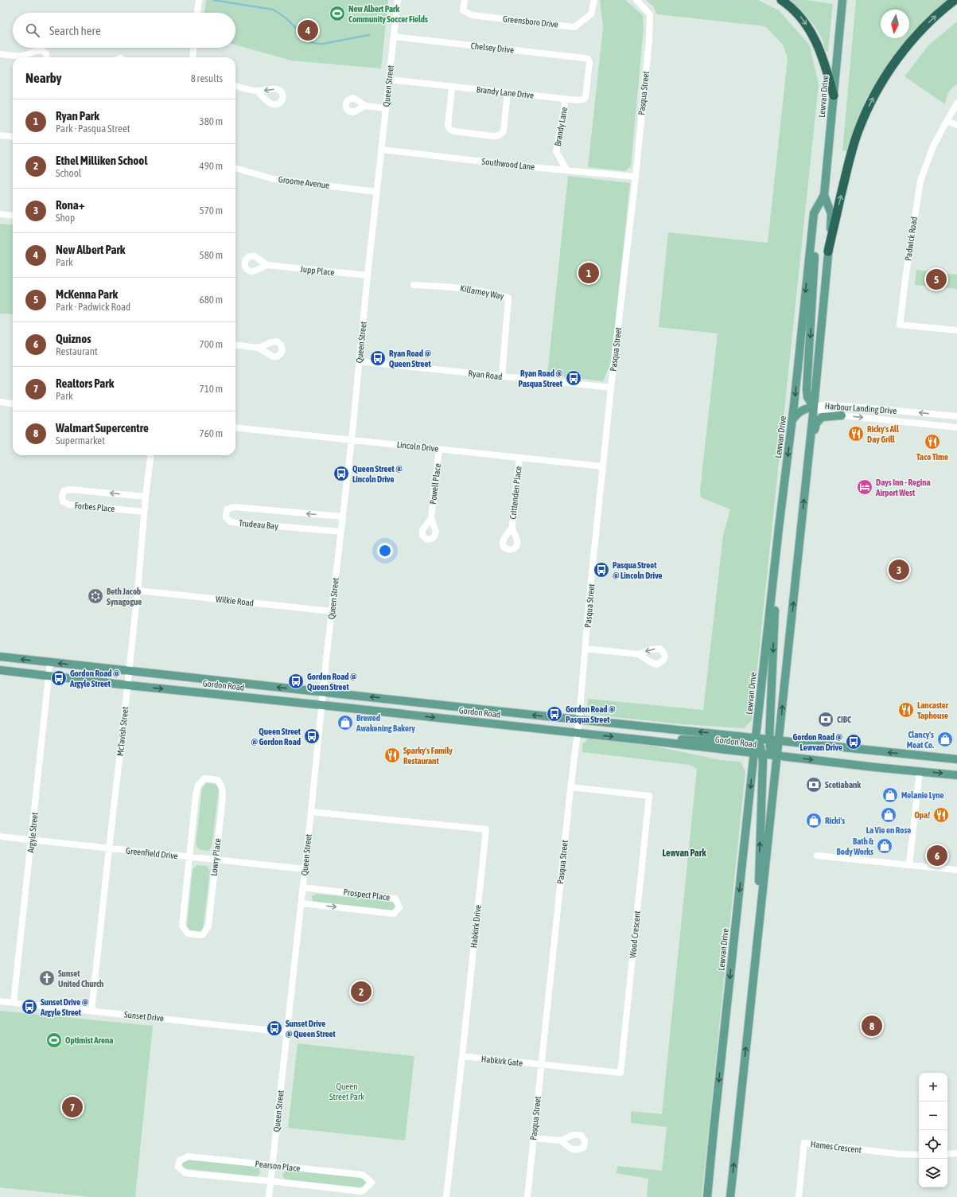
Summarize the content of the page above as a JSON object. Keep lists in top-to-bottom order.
{
  "streets": {
    "main road": ["Lewvan Drive", "Gordon Road"],
    "street": [
      "Greensboro Drive",
      "Chelsey Drive",
      "Queen Street",
      "Brandy Lane Drive",
      "Pasqua Street",
      "Brandy Lane",
      "Southwood Lane",
      "Groome Avenue",
      "Padwick Road",
      "Jupp Place",
      "Killarney Way",
      "Ryan Road",
      "Harbour Landing Drive",
      "Lincoln Drive",
      "Powell Place",
      "Crittenden Place",
      "Forbes Place",
      "Trudeau Bay",
      "Wilkie Road",
      "McTavish Street",
      "Argyle Street",
      "Greenfield Drive",
      "Lowry Place",
      "Prospect Place",
      "Habkirk Drive",
      "Wood Crescent",
      "Sunset Drive",
      "Habkirk Gate",
      "Hames Crescent",
      "Pearson Place"
    ]
  },
  "crossings": [
    ["Chelsey Drive", "Queen Street"],
    ["Chelsey Drive", "Brandy Lane Drive"],
    ["Queen Street", "Brandy Lane Drive"],
    ["Queen Street", "Southwood Lane"],
    ["Queen Street", "Groome Avenue"],
    ["Queen Street", "Jupp Place"],
    ["Queen Street", "Ryan Road"],
    ["Queen Street", "Lincoln Drive"],
    ["Queen Street", "Trudeau Bay"],
    ["Queen Street", "Wilkie Road"],
    ["Queen Street", "Gordon Road"],
    ["Queen Street", "Greenfield Drive"],
    ["Queen Street", "Prospect Place"],
    ["Queen Street", "Habkirk Drive"],
    ["Queen Street", "Sunset Drive"],
    ["Queen Street", "Pearson Place"],
    ["Brandy Lane Drive", "Brandy Lane"],
    ["Pasqua Street", "Southwood Lane"],
    ["Pasqua Street", "Ryan Road"],
    ["Pasqua Street", "Lincoln Drive"],
    ["Pasqua Street", "Gordon Road"],
    ["Pasqua Street", "Wood Crescent"],
    ["Pasqua Street", "Habkirk Gate"],
    ["Lewvan Drive", "Harbour Landing Drive"],
    ["Lewvan Drive", "Gordon Road"],
    ["Brandy Lane", "Southwood Lane"],
    ["Killarney Way", "Ryan Road"],
    ["Lincoln Drive", "Powell Place"],
    ["Lincoln Drive", "Crittenden Place"],
    ["Forbes Place", "McTavish Street"],
    ["Wilkie Road", "McTavish Street"],
    ["Gordon Road", "McTavish Street"],
    ["Gordon Road", "Argyle Street"],
    ["McTavish Street", "Greenfield Drive"],
    ["McTavish Street", "Sunset Drive"],
    ["Argyle Street", "Greenfield Drive"],
    ["Argyle Street", "Sunset Drive"],
    ["Greenfield Drive", "Lowry Place"],
    ["Habkirk Drive", "Habkirk Gate"],
    ["Wood Crescent", "Habkirk Gate"]
  ],
  "districts": ["Lewvan Park"],
  "parks": ["Queen Street Park"],
  "places": {
    "sports": ["New Albert Park Community Soccer Fields", "Optimist Arena"],
    "bus stop": [
      "Ryan Road @ Queen Street",
      "Ryan Road @ Pasqua Street",
      "Queen Street @ Lincoln Drive",
      "Pasqua Street @ Lincoln Drive",
      "Gordon Road @ Argyle Street",
      "Gordon Road @ Queen Street",
      "Gordon Road @ Pasqua Street",
      "Queen Street @ Gordon Road",
      "Gordon Road @ Lewvan Drive",
      "Sunset Drive @ Argyle Street",
      "Sunset Drive @ Queen Street"
    ],
    "restaurant": [
      "Ricky's All Day Grill",
      "Taco Time",
      "Lancaster Taphouse",
      "Sparky's Family Restaurant",
      "Opa!"
    ],
    "hotel": ["Days Inn - Regina Airport West"],
    "synagogue": ["Beth Jacob Synagogue"],
    "bank": ["CIBC", "Scotiabank"],
    "shop": [
      "Brewed Awakening Bakery",
      "Clancy's Meat Co.",
      "Melanie Lyne",
      "La Vie en Rose",
      "Ricki's",
      "Bath & Body Works"
    ],
    "church": ["Sunset United Church"]
  },
  "north": "bottom",
  "page": {
    "search": "Search here",
    "pins": [
      "4",
      "1",
      "5",
      "3",
      "6",
      "2",
      "8",
      "7"
    ],
    "heading": ["Nearby", "8 results"],
    "list": [
      {
        "mark": "1",
        "name": "Ryan Park",
        "note": "Park · Pasqua Street",
        "value": "380 m"
      },
      {
        "mark": "2",
        "name": "Ethel Milliken School",
        "note": "School",
        "value": "490 m"
      },
      {
        "mark": "3",
        "name": "Rona+",
        "note": "Shop",
        "value": "570 m"
      },
      {
        "mark": "4",
        "name": "New Albert Park",
        "note": "Park",
        "value": "580 m"
      },
      {
        "mark": "5",
        "name": "McKenna Park",
        "note": "Park · Padwick Road",
        "value": "680 m"
      },
      {
        "mark": "6",
        "name": "Quiznos",
        "note": "Restaurant",
        "value": "700 m"
      },
      {
        "mark": "7",
        "name": "Realtors Park",
        "note": "Park",
        "value": "710 m"
      },
      {
        "mark": "8",
        "name": "Walmart Supercentre",
        "note": "Supermarket",
        "value": "760 m"
      }
    ],
    "map_buttons": ["+", "−"]
  }
}
